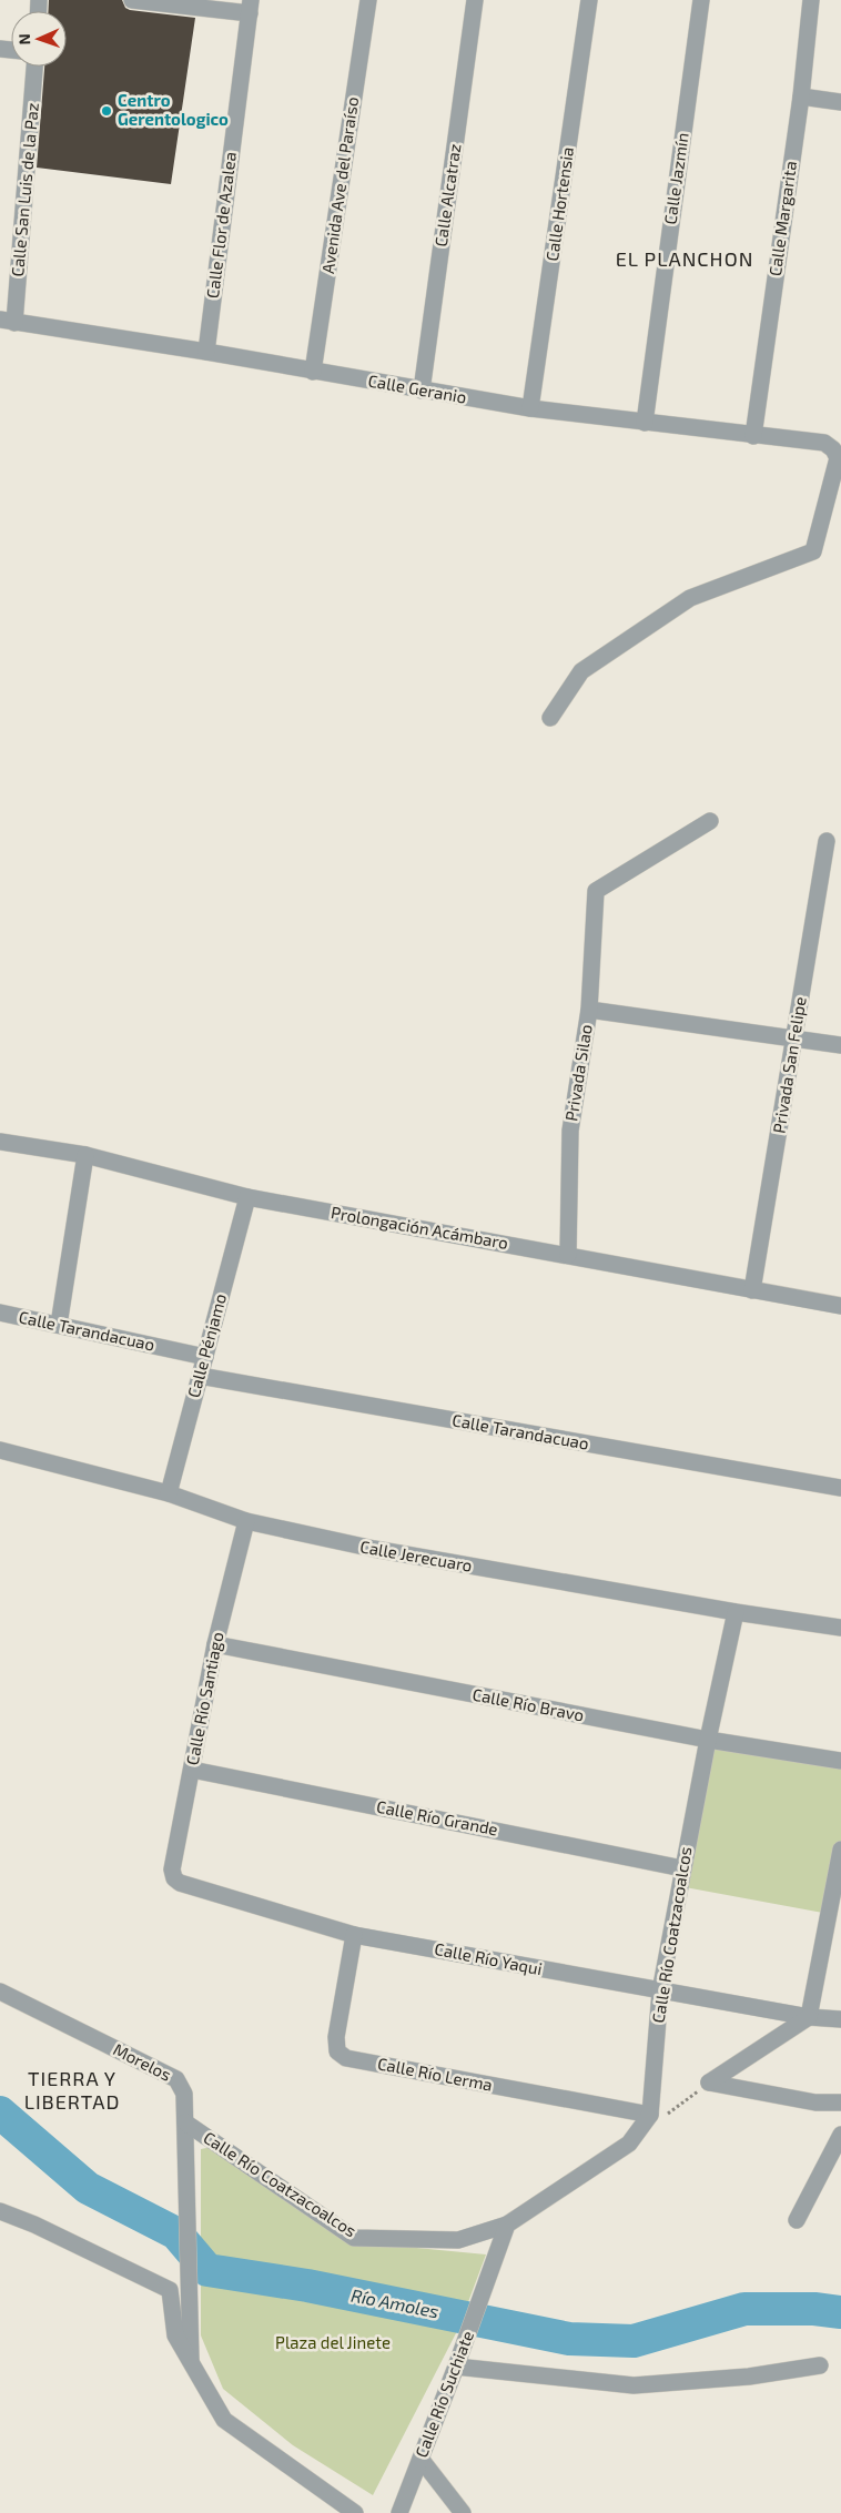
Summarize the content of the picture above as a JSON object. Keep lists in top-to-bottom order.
{
  "streets": {
    "street": [
      "Calle Jazmín",
      "Avenida Ave del Paraíso",
      "Calle San Luis de la Paz",
      "Calle Alcatraz",
      "Calle Hortensia",
      "Calle Margarita",
      "Calle Flor de Azalea",
      "Calle Geranio",
      "Privada San Felipe",
      "Privada Silao",
      "Prolongación Acámbaro",
      "Calle Tarandacuao",
      "Calle Pénjamo",
      "Calle Jerecuaro",
      "Calle Río Santiago",
      "Calle Río Bravo",
      "Calle Río Grande",
      "Calle Río Coatzacoalcos",
      "Calle Río Yaqui",
      "Morelos",
      "Calle Río Lerma",
      "Calle Río Suchiate"
    ]
  },
  "crossings": [
    ["Calle Jazmín", "Calle Geranio"],
    ["Avenida Ave del Paraíso", "Calle Geranio"],
    ["Calle San Luis de la Paz", "Calle Geranio"],
    ["Calle Alcatraz", "Calle Geranio"],
    ["Calle Hortensia", "Calle Geranio"],
    ["Calle Margarita", "Calle Geranio"],
    ["Calle Flor de Azalea", "Calle Geranio"],
    ["Privada San Felipe", "Prolongación Acámbaro"],
    ["Privada Silao", "Prolongación Acámbaro"],
    ["Prolongación Acámbaro", "Calle Pénjamo"],
    ["Calle Tarandacuao", "Calle Pénjamo"],
    ["Calle Pénjamo", "Calle Jerecuaro"],
    ["Calle Jerecuaro", "Calle Río Santiago"],
    ["Calle Jerecuaro", "Calle Río Coatzacoalcos"],
    ["Calle Río Santiago", "Calle Río Bravo"],
    ["Calle Río Santiago", "Calle Río Grande"],
    ["Calle Río Santiago", "Calle Río Yaqui"],
    ["Calle Río Bravo", "Calle Río Coatzacoalcos"],
    ["Calle Río Grande", "Calle Río Coatzacoalcos"],
    ["Calle Río Coatzacoalcos", "Calle Río Yaqui"],
    ["Calle Río Coatzacoalcos", "Morelos"],
    ["Calle Río Coatzacoalcos", "Calle Río Lerma"],
    ["Calle Río Coatzacoalcos", "Calle Río Suchiate"],
    ["Calle Río Yaqui", "Calle Río Lerma"]
  ],
  "districts": ["EL PLANCHON", "TIERRA Y LIBERTAD"],
  "water": ["Río Amoles"],
  "parks": ["Plaza del Jinete"],
  "places": ["Centro Gerentologico"],
  "north": "left"
}
